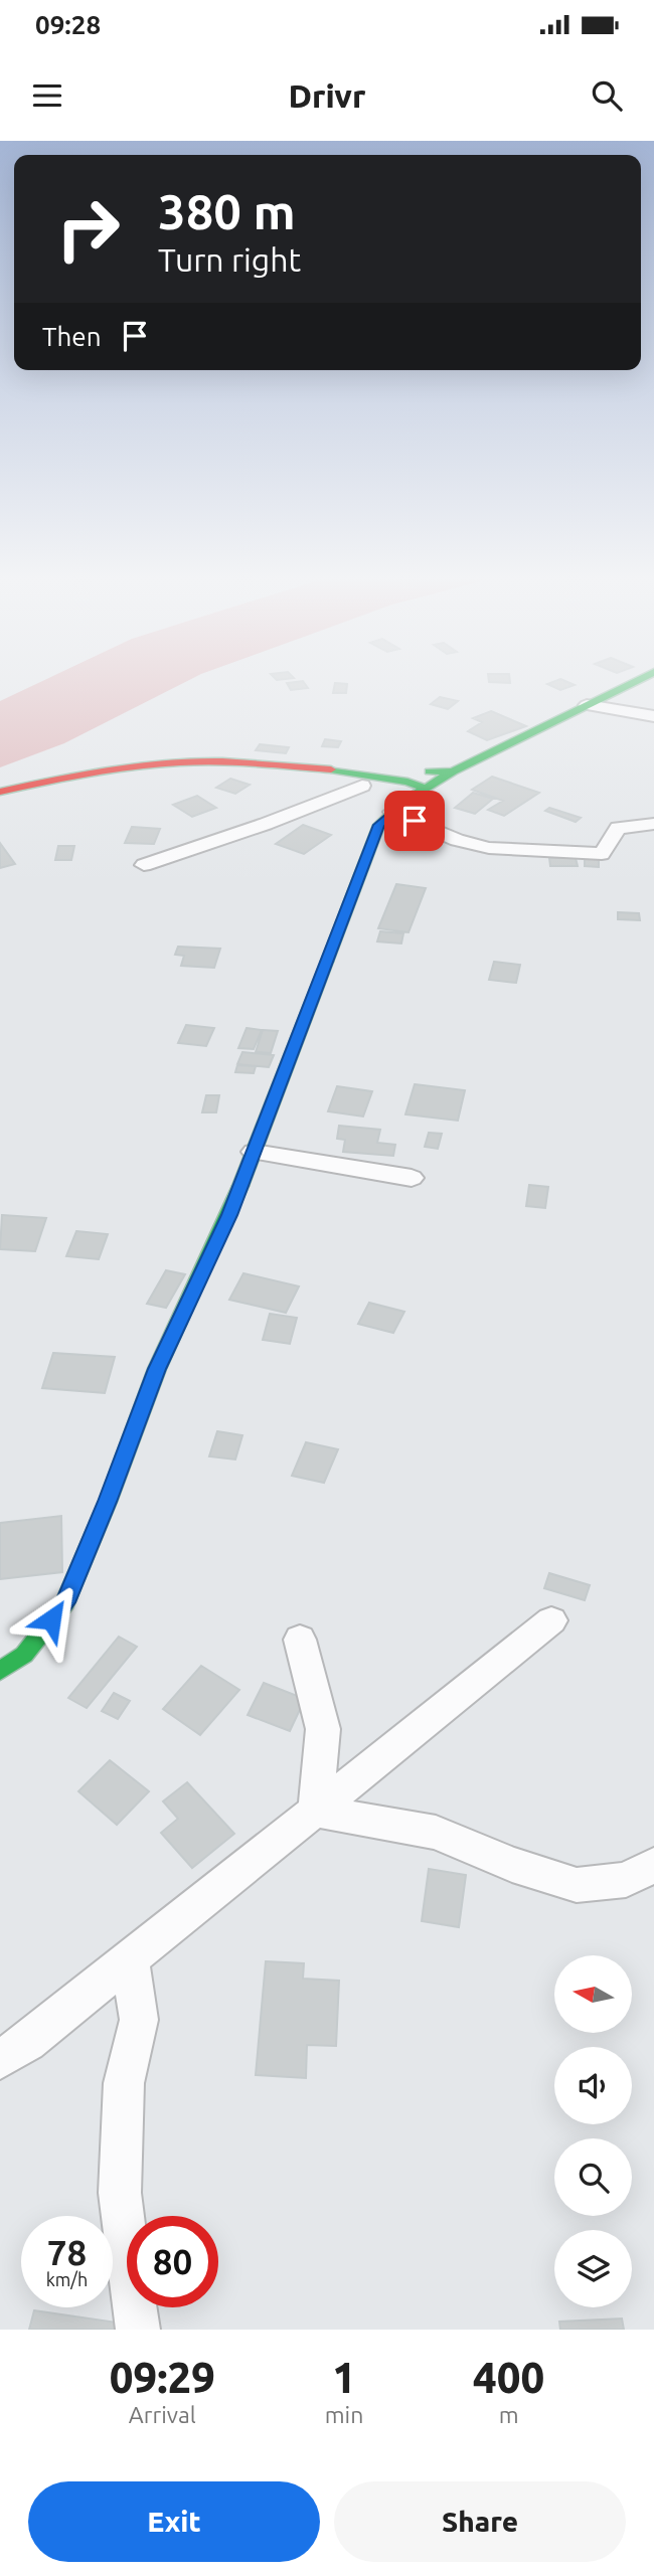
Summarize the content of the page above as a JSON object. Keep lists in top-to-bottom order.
{
  "north": "left",
  "page": {
    "status": "09:28",
    "header": "Drivr",
    "turn": ["380 m", "Turn right"],
    "then": "Then",
    "speed": "78 km/h",
    "limit": "80",
    "eta": [
      "09:29",
      "Arrival",
      "1",
      "min",
      "400",
      "m"
    ],
    "buttons": ["Exit", "Share"]
  }
}
